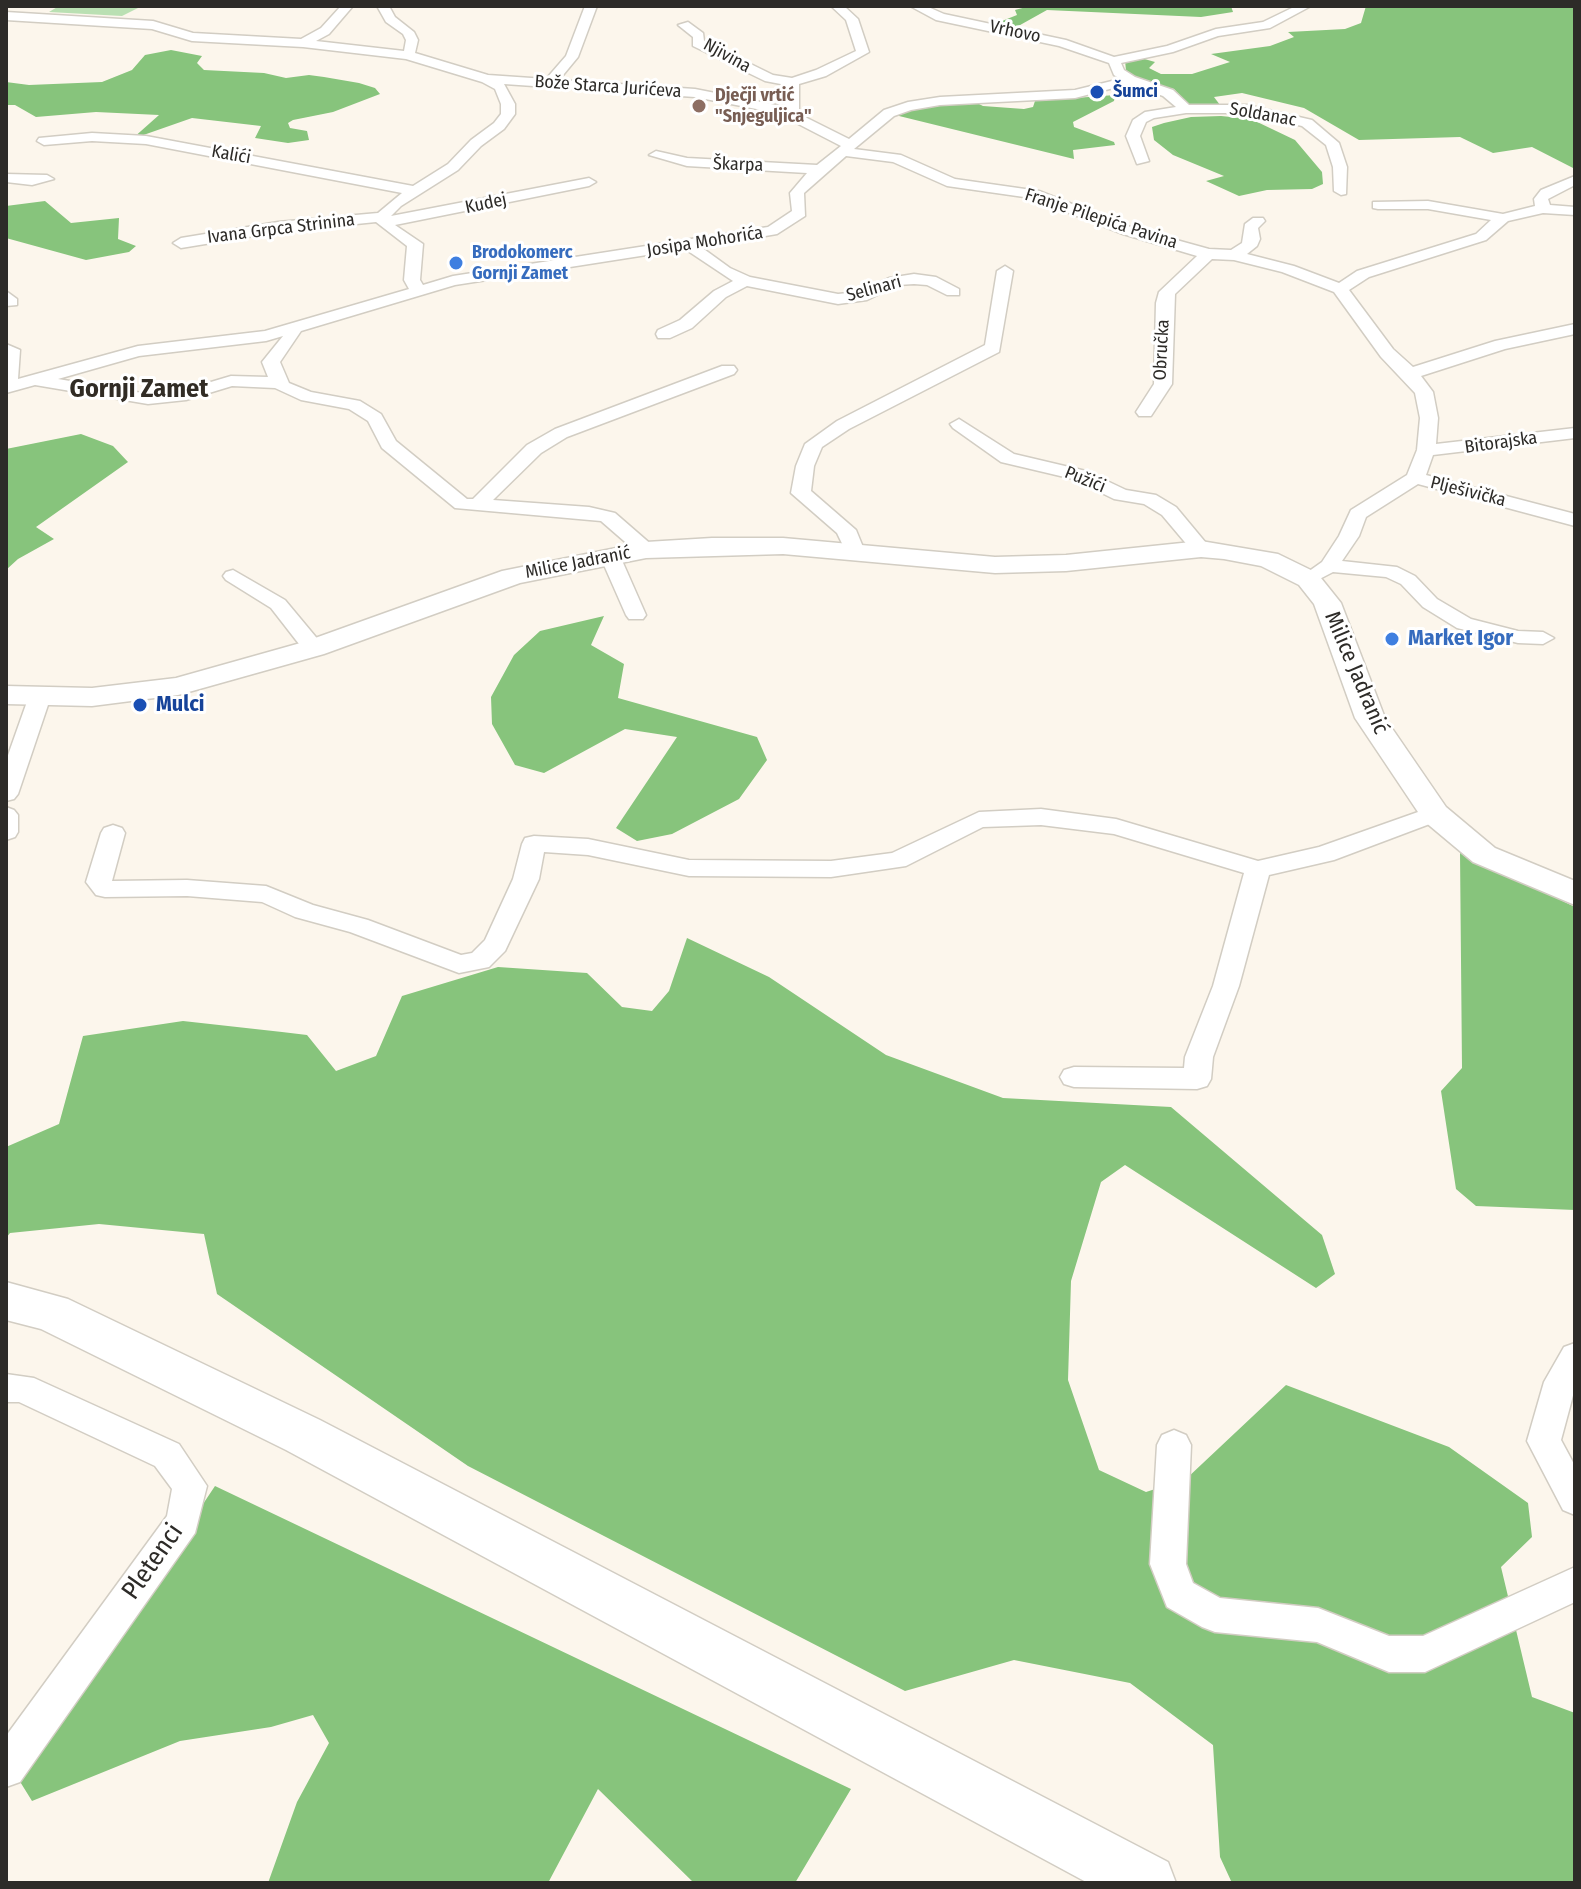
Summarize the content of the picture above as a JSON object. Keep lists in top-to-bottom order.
{
  "streets": {
    "street": [
      "Vrhovo",
      "Njivina",
      "Bože Starca Jurićeva",
      "Soldanac",
      "Kalići",
      "Škarpa",
      "Kudej",
      "Franje Pilepića Pavina",
      "Ivana Grpca Strinina",
      "Josipa Mohorića",
      "Selinari",
      "Obručka",
      "Bitorajska",
      "Pužići",
      "Plješivička",
      "Milice Jadranić",
      "Pletenci"
    ]
  },
  "crossings": [
    ["Bože Starca Jurićeva", "Franje Pilepića Pavina"],
    ["Bože Starca Jurićeva", "Ivana Grpca Strinina"],
    ["Bože Starca Jurićeva", "Josipa Mohorića"],
    ["Kalići", "Ivana Grpca Strinina"],
    ["Škarpa", "Josipa Mohorića"],
    ["Kudej", "Ivana Grpca Strinina"],
    ["Franje Pilepića Pavina", "Josipa Mohorića"],
    ["Franje Pilepića Pavina", "Obručka"],
    ["Ivana Grpca Strinina", "Josipa Mohorića"],
    ["Josipa Mohorića", "Selinari"],
    ["Pužići", "Milice Jadranić"],
    ["Plješivička", "Milice Jadranić"]
  ],
  "districts": ["Gornji Zamet"],
  "places": [
    "Šumci",
    "Dječji vrtić \"Snjeguljica\"",
    "Brodokomerc Gornji Zamet",
    "Market Igor",
    "Mulci"
  ]
}
